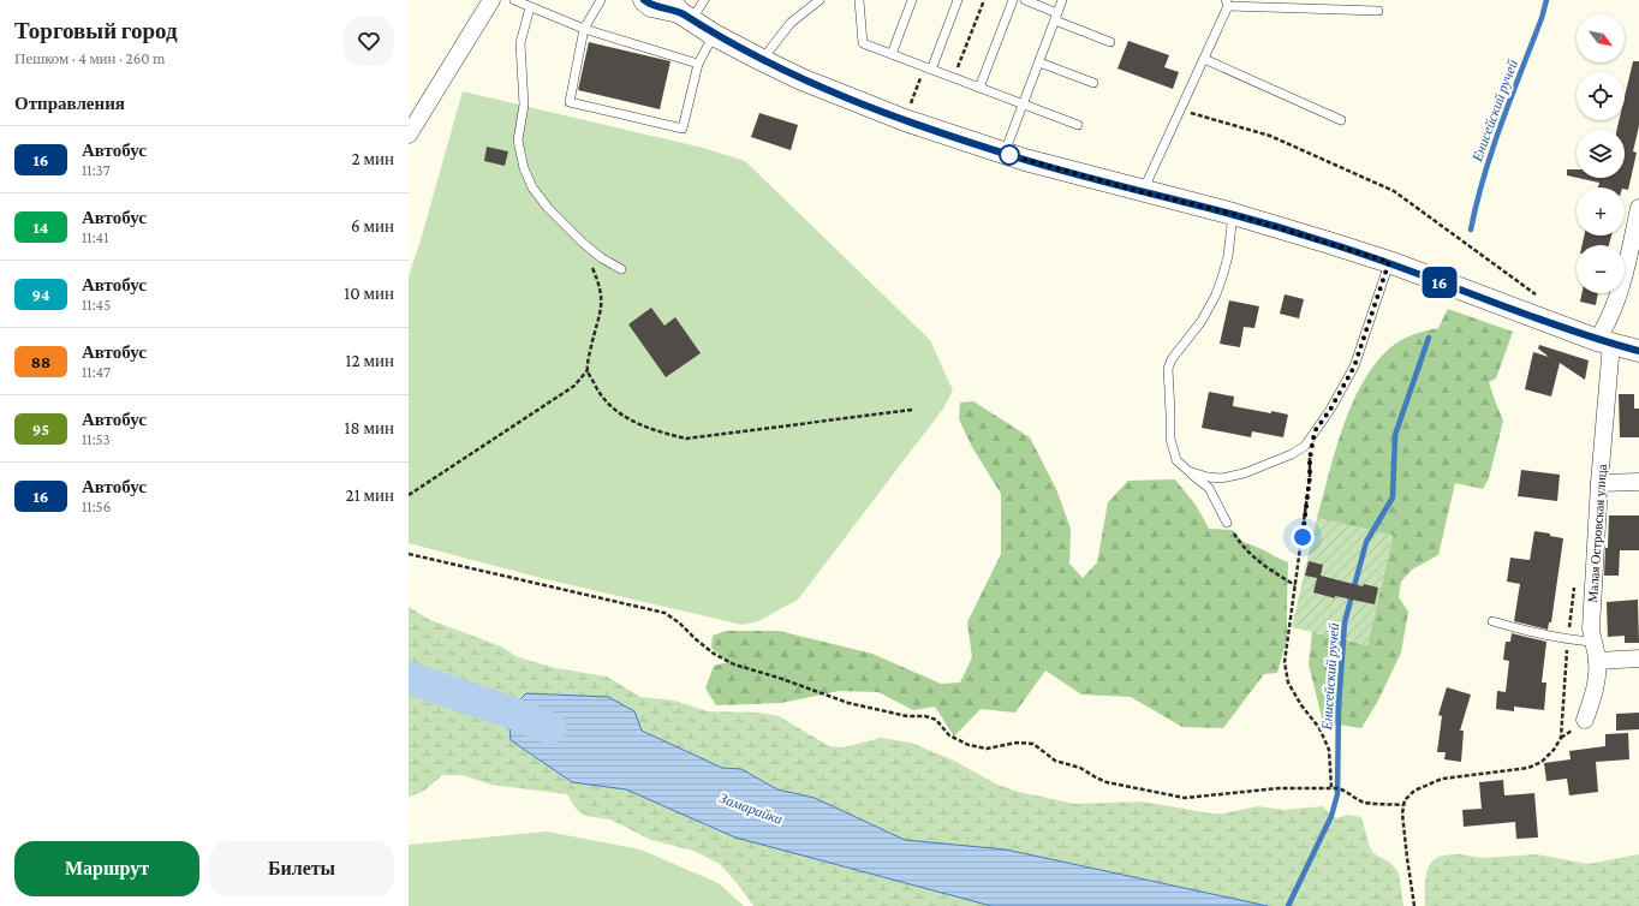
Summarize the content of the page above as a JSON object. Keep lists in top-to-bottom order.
{
  "streets": {
    "street": ["Малая Островская улица"]
  },
  "water": ["Енисейский ручей", "Замарайка"],
  "lines": ["bus line 16"],
  "north": "bottom right",
  "page": {
    "heading": [
      ["Торговый город", "Пешком · 4 мин · 260 m"],
      "Отправления"
    ],
    "on_map": "16",
    "map_buttons": ["+", "−"],
    "list": [
      {
        "mark": "16",
        "name": "Автобус",
        "note": "11:37",
        "value": "2 мин"
      },
      {
        "mark": "14",
        "name": "Автобус",
        "note": "11:41",
        "value": "6 мин"
      },
      {
        "mark": "94",
        "name": "Автобус",
        "note": "11:45",
        "value": "10 мин"
      },
      {
        "mark": "88",
        "name": "Автобус",
        "note": "11:47",
        "value": "12 мин"
      },
      {
        "mark": "95",
        "name": "Автобус",
        "note": "11:53",
        "value": "18 мин"
      },
      {
        "mark": "16",
        "name": "Автобус",
        "note": "11:56",
        "value": "21 мин"
      }
    ],
    "buttons": ["Маршрут", "Билеты"]
  }
}
